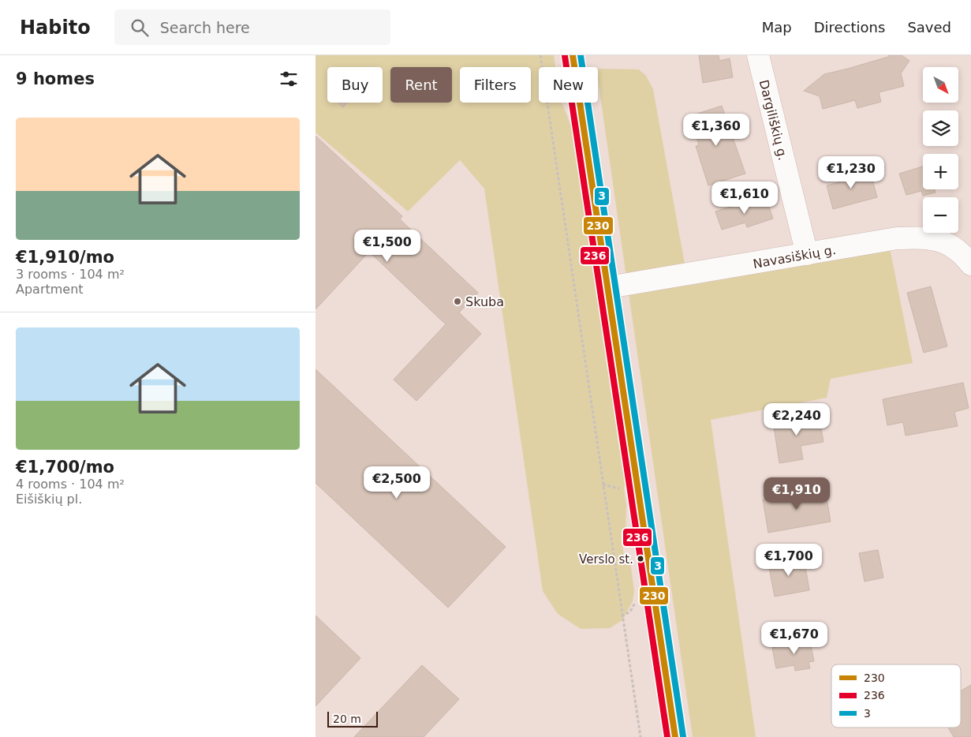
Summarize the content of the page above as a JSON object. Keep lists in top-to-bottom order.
{
  "streets": {
    "street": ["Dargiliškių g.", "Navasiškių g."]
  },
  "crossings": [
    ["Dargiliškių g.", "Navasiškių g."]
  ],
  "places": ["Skuba", "Verslo st."],
  "lines": ["transit line 230", "transit line 3", "transit line 236"],
  "legend": ["230", "236", "3"],
  "scale_bar": "20 m",
  "north": "bottom right",
  "page": {
    "header": "Habito",
    "search": "Search here",
    "nav": ["Map", "Directions", "Saved"],
    "heading": "9 homes",
    "map_buttons": ["+", "−"],
    "chip": [
      "Buy",
      "Rent",
      "Filters",
      "New"
    ],
    "list": [
      {
        "name": "€1,910/mo",
        "note": "3 rooms · 104 m² · Apartment"
      },
      {
        "name": "€1,700/mo",
        "note": "4 rooms · 104 m² · Eišiškių pl."
      }
    ],
    "price": [
      "€1,360",
      "€1,230",
      "€1,610",
      "€1,500",
      "€2,240",
      "€2,500",
      "€1,910",
      "€1,700",
      "€1,670"
    ],
    "scale": "20 m"
  }
}
